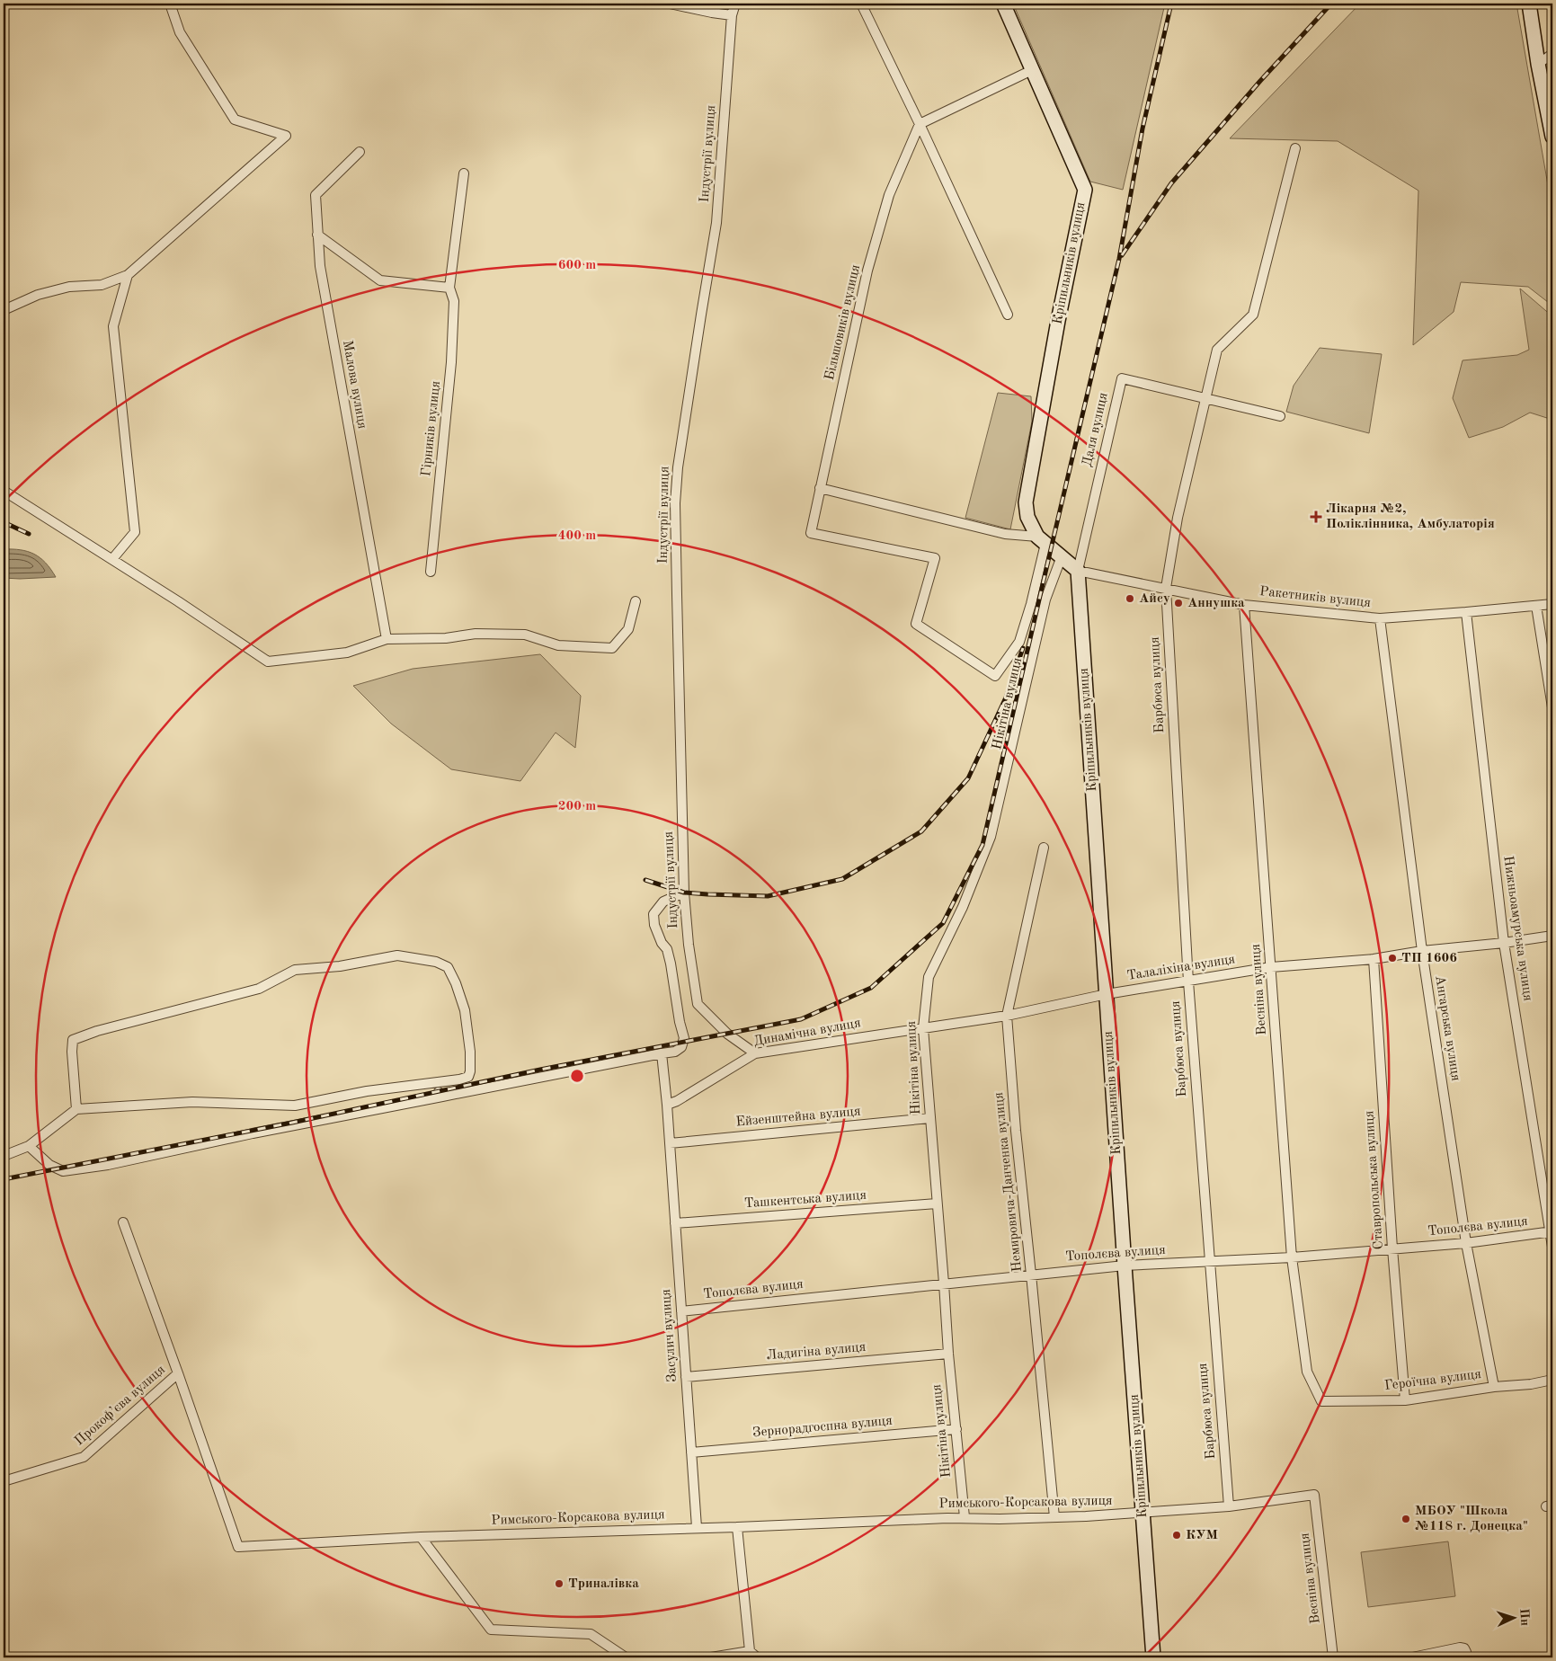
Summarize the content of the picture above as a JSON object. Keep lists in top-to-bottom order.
{
  "streets": {
    "street": [
      "Індустрії вулиця",
      "Кріпильників вулиця",
      "Більшовиків вулиця",
      "Малова вулиця",
      "Гірників вулиця",
      "Даля вулиця",
      "Ракетників вулиця",
      "Барбюса вулиця",
      "Нікітіна вулиця",
      "Нижньоамурська вулиця",
      "Талаліхіна вулиця",
      "Весніна вулиця",
      "Ангарська вулиця",
      "Динамічна вулиця",
      "Ейзенштейна вулиця",
      "Ставропольська вулиця",
      "Немировича-Данченка вулиця",
      "Ташкентська вулиця",
      "Тополєва вулиця",
      "Засулич вулиця",
      "Ладигіна вулиця",
      "Героїчна вулиця",
      "Прокоф’єва вулиця",
      "Зернорадгоспна вулиця",
      "Римського-Корсакова вулиця"
    ]
  },
  "crossings": [
    ["Індустрії вулиця", "Динамічна вулиця"],
    ["Кріпильників вулиця", "Більшовиків вулиця"],
    ["Кріпильників вулиця", "Даля вулиця"],
    ["Кріпильників вулиця", "Ракетників вулиця"],
    ["Кріпильників вулиця", "Нікітіна вулиця"],
    ["Кріпильників вулиця", "Талаліхіна вулиця"],
    ["Кріпильників вулиця", "Тополєва вулиця"],
    ["Кріпильників вулиця", "Римського-Корсакова вулиця"],
    ["Даля вулиця", "Ракетників вулиця"],
    ["Ракетників вулиця", "Барбюса вулиця"],
    ["Ракетників вулиця", "Нижньоамурська вулиця"],
    ["Ракетників вулиця", "Весніна вулиця"],
    ["Ракетників вулиця", "Ангарська вулиця"],
    ["Барбюса вулиця", "Талаліхіна вулиця"],
    ["Барбюса вулиця", "Тополєва вулиця"],
    ["Барбюса вулиця", "Римського-Корсакова вулиця"],
    ["Нікітіна вулиця", "Талаліхіна вулиця"],
    ["Нікітіна вулиця", "Динамічна вулиця"],
    ["Нікітіна вулиця", "Ейзенштейна вулиця"],
    ["Нікітіна вулиця", "Ташкентська вулиця"],
    ["Нікітіна вулиця", "Тополєва вулиця"],
    ["Нікітіна вулиця", "Ладигіна вулиця"],
    ["Нікітіна вулиця", "Зернорадгоспна вулиця"],
    ["Нікітіна вулиця", "Римського-Корсакова вулиця"],
    ["Нижньоамурська вулиця", "Талаліхіна вулиця"],
    ["Нижньоамурська вулиця", "Тополєва вулиця"],
    ["Талаліхіна вулиця", "Весніна вулиця"],
    ["Талаліхіна вулиця", "Ангарська вулиця"],
    ["Талаліхіна вулиця", "Динамічна вулиця"],
    ["Талаліхіна вулиця", "Ставропольська вулиця"],
    ["Талаліхіна вулиця", "Немировича-Данченка вулиця"],
    ["Весніна вулиця", "Тополєва вулиця"],
    ["Весніна вулиця", "Героїчна вулиця"],
    ["Весніна вулиця", "Римського-Корсакова вулиця"],
    ["Ангарська вулиця", "Тополєва вулиця"],
    ["Ангарська вулиця", "Героїчна вулиця"],
    ["Ейзенштейна вулиця", "Засулич вулиця"],
    ["Ставропольська вулиця", "Тополєва вулиця"],
    ["Ставропольська вулиця", "Героїчна вулиця"],
    ["Немировича-Данченка вулиця", "Тополєва вулиця"],
    ["Немировича-Данченка вулиця", "Римського-Корсакова вулиця"],
    ["Ташкентська вулиця", "Засулич вулиця"],
    ["Тополєва вулиця", "Засулич вулиця"],
    ["Засулич вулиця", "Ладигіна вулиця"],
    ["Засулич вулиця", "Зернорадгоспна вулиця"],
    ["Засулич вулиця", "Римського-Корсакова вулиця"],
    ["Прокоф’єва вулиця", "Римського-Корсакова вулиця"]
  ],
  "places": {
    "health": ["Лікарня №2, Поліклінника, Амбулаторія"],
    "other": [
      "Айсу",
      "Аннушка",
      "ТП 1606",
      "МБОУ \"Школа №118 г. Донецка\"",
      "КУМ",
      "Триналівка"
    ]
  },
  "north": "right",
  "rings": ["600 m", "400 m", "200 m"]
}
